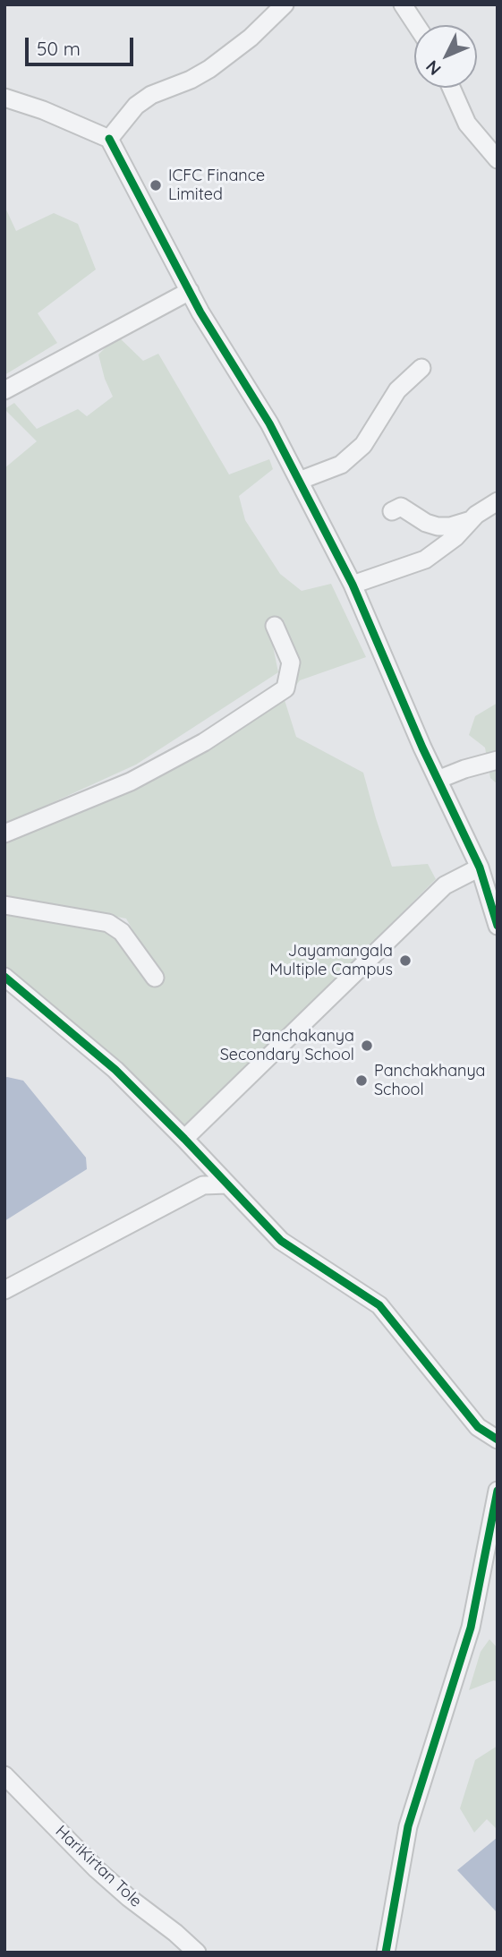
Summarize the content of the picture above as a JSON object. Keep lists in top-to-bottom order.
{
  "streets": {
    "street": ["HariKirtan Tole"]
  },
  "places": [
    "ICFC Finance Limited",
    "Jayamangala Multiple Campus",
    "Panchakanya Secondary School",
    "Panchakhanya School"
  ],
  "scale_bar": "50 m",
  "north": "bottom left"
}
